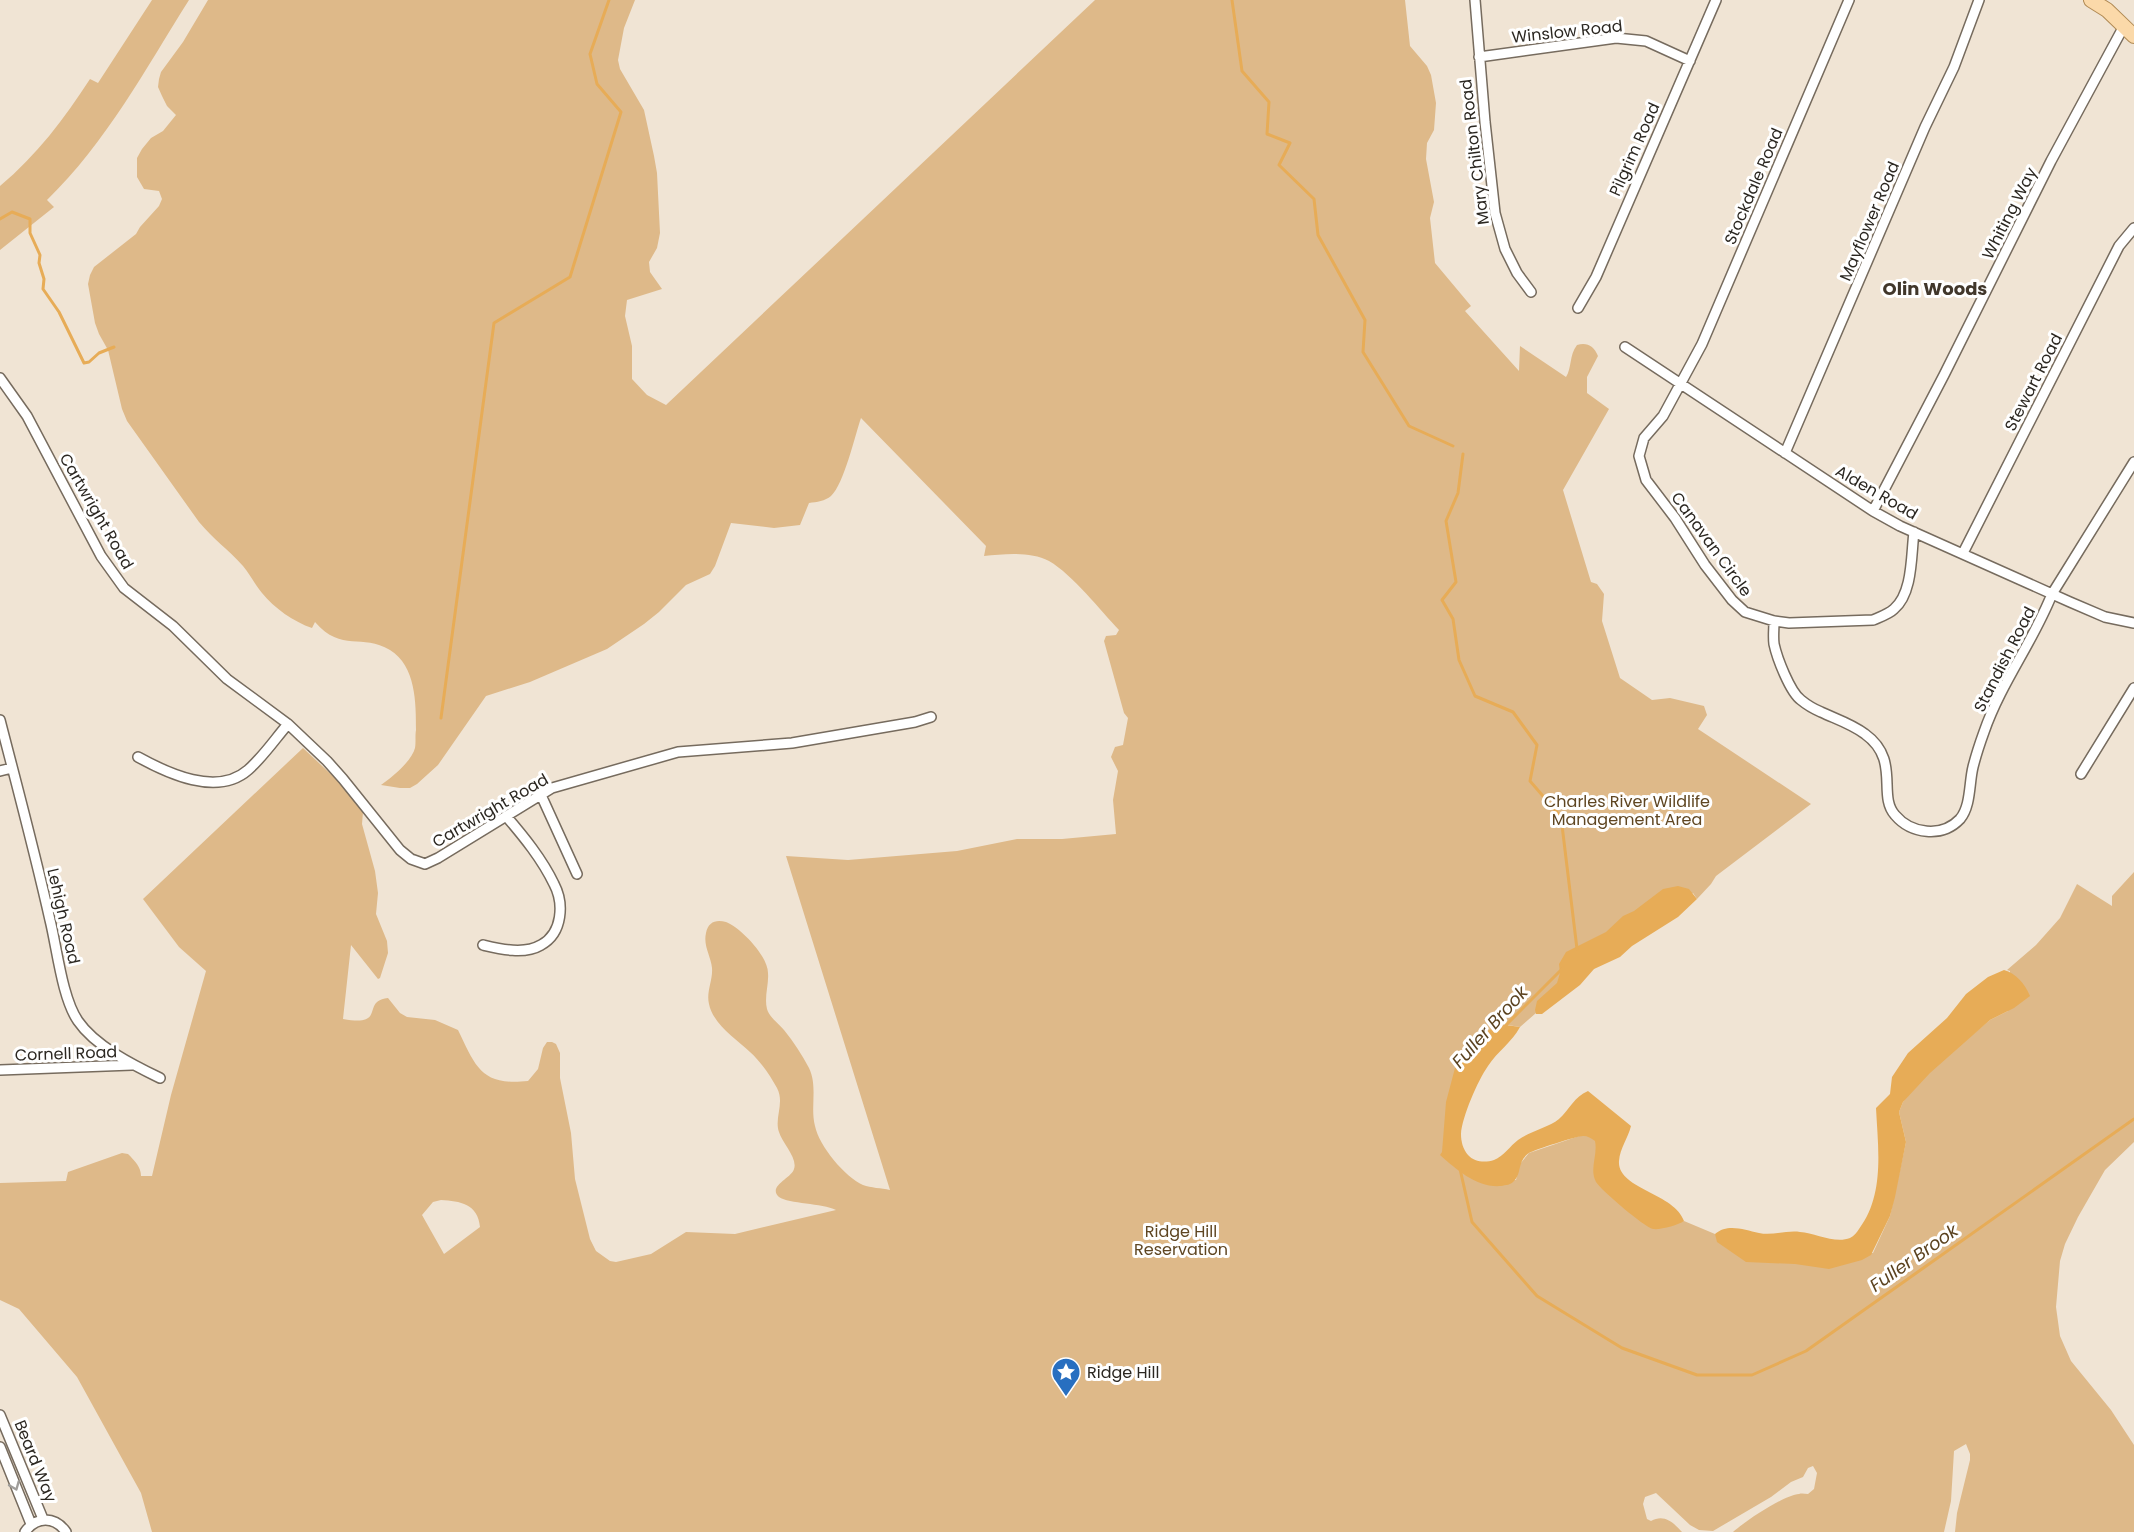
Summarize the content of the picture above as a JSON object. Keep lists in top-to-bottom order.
{
  "streets": {
    "street": [
      "Winslow Road",
      "Pilgrim Road",
      "Mary Chilton Road",
      "Stockdale Road",
      "Whiting Way",
      "Mayflower Road",
      "Stewart Road",
      "Alden Road",
      "Cartwright Road",
      "Canavan Circle",
      "Standish Road",
      "Lehigh Road",
      "Cornell Road",
      "Beard Way"
    ]
  },
  "crossings": [
    ["Winslow Road", "Pilgrim Road"],
    ["Winslow Road", "Mary Chilton Road"],
    ["Stockdale Road", "Alden Road"],
    ["Stockdale Road", "Canavan Circle"],
    ["Whiting Way", "Alden Road"],
    ["Mayflower Road", "Alden Road"],
    ["Stewart Road", "Alden Road"],
    ["Alden Road", "Canavan Circle"],
    ["Alden Road", "Standish Road"],
    ["Canavan Circle", "Standish Road"],
    ["Lehigh Road", "Cornell Road"]
  ],
  "districts": ["Olin Woods"],
  "water": ["Fuller Brook"],
  "parks": ["Charles River Wildlife Management Area", "Ridge Hill Reservation"],
  "places": {
    "place": ["Ridge Hill"]
  }
}
